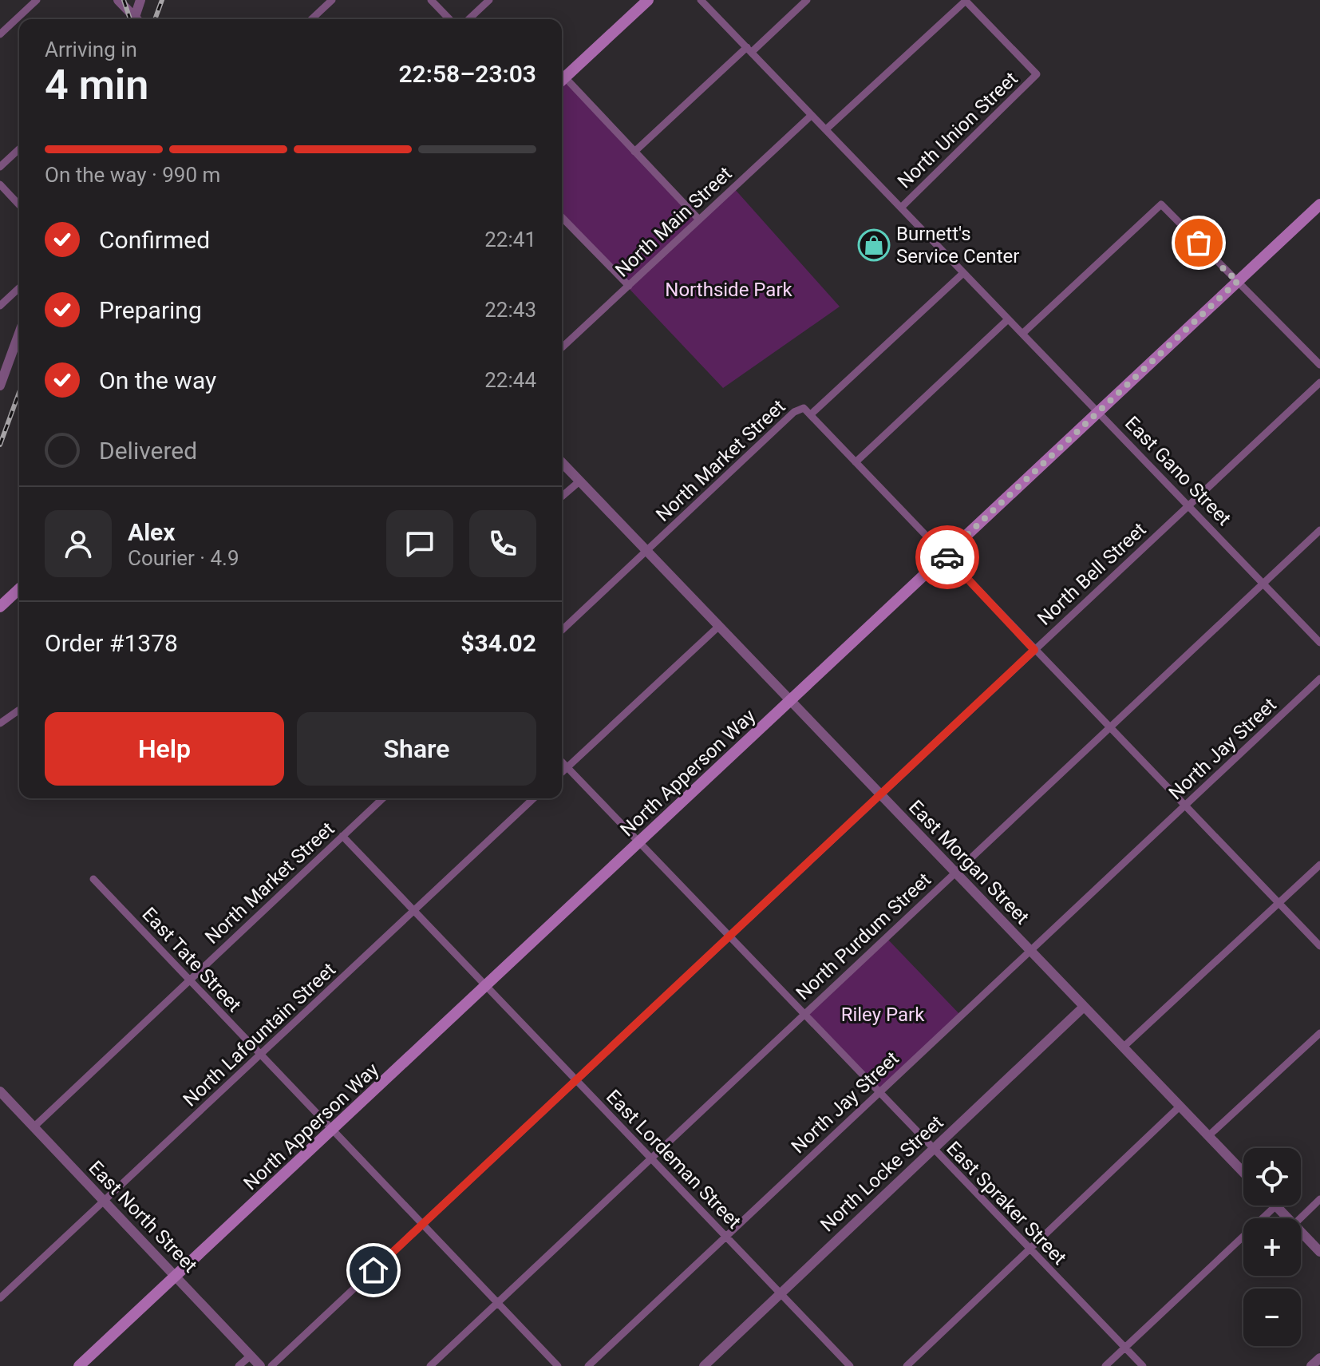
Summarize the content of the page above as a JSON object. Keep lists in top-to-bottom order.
{
  "streets": {
    "main road": ["North Apperson Way"],
    "street": [
      "North Union Street",
      "North Main Street",
      "North Market Street",
      "East Gano Street",
      "North Bell Street",
      "North Jay Street",
      "East Morgan Street",
      "North Purdum Street",
      "East Tate Street",
      "North Lafountain Street",
      "East Lordeman Street",
      "North Locke Street",
      "East Spraker Street",
      "East North Street"
    ]
  },
  "crossings": [
    ["North Union Street", "East Gano Street"],
    ["North Main Street", "East Gano Street"],
    ["North Market Street", "East Gano Street"],
    ["North Market Street", "East Morgan Street"],
    ["North Market Street", "East Tate Street"],
    ["North Market Street", "East Lordeman Street"],
    ["North Market Street", "East North Street"],
    ["East Gano Street", "North Bell Street"],
    ["East Gano Street", "North Apperson Way"],
    ["East Gano Street", "North Purdum Street"],
    ["North Bell Street", "East Morgan Street"],
    ["North Bell Street", "East Tate Street"],
    ["North Bell Street", "East Lordeman Street"],
    ["North Bell Street", "East Spraker Street"],
    ["North Jay Street", "East Morgan Street"],
    ["North Jay Street", "East Lordeman Street"],
    ["North Jay Street", "East Spraker Street"],
    ["North Apperson Way", "East Morgan Street"],
    ["North Apperson Way", "East Tate Street"],
    ["North Apperson Way", "East Lordeman Street"],
    ["North Apperson Way", "East Spraker Street"],
    ["North Apperson Way", "East North Street"],
    ["East Morgan Street", "North Purdum Street"],
    ["East Morgan Street", "North Locke Street"],
    ["North Purdum Street", "East Tate Street"],
    ["North Purdum Street", "East Lordeman Street"],
    ["North Purdum Street", "East Spraker Street"],
    ["East Tate Street", "North Lafountain Street"],
    ["North Lafountain Street", "East Lordeman Street"],
    ["North Lafountain Street", "East North Street"],
    ["East Lordeman Street", "North Locke Street"],
    ["North Locke Street", "East Spraker Street"]
  ],
  "parks": ["Northside Park", "Riley Park"],
  "places": {
    "shop": ["Burnett's Service Center"]
  },
  "page": {
    "heading": ["4 min", "Arriving in", "22:58–23:03"],
    "panel": [
      "Alex",
      "Courier · 4.9",
      "Order #1378",
      "$34.02"
    ],
    "bar": "On the way · 990 m",
    "list": [
      ["Confirmed", "22:41"],
      ["Preparing", "22:43"],
      ["On the way", "22:44"],
      "Delivered"
    ],
    "buttons": ["Help", "Share"],
    "map_buttons": ["+", "−"]
  }
}
